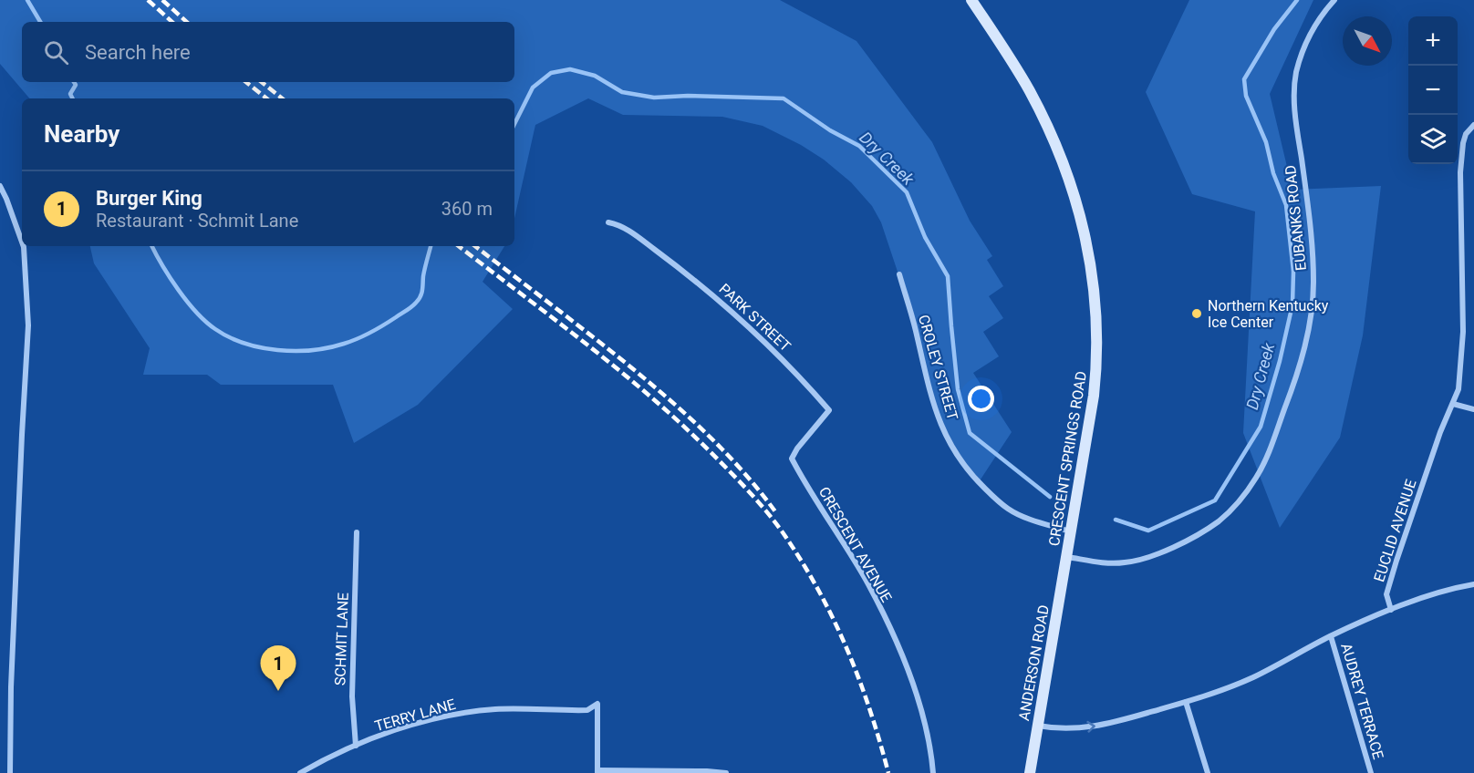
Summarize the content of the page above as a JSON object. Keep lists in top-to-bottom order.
{
  "streets": {
    "main road": ["CRESCENT SPRINGS ROAD", "ANDERSON ROAD"],
    "street": [
      "EUBANKS ROAD",
      "PARK STREET",
      "CROLEY STREET",
      "EUCLID AVENUE",
      "CRESCENT AVENUE",
      "SCHMIT LANE",
      "AUDREY TERRACE",
      "TERRY LANE"
    ]
  },
  "crossings": [
    ["EUBANKS ROAD", "CRESCENT SPRINGS ROAD"],
    ["EUBANKS ROAD", "ANDERSON ROAD"],
    ["PARK STREET", "CRESCENT AVENUE"],
    ["CROLEY STREET", "CRESCENT SPRINGS ROAD"],
    ["CRESCENT SPRINGS ROAD", "ANDERSON ROAD"],
    ["SCHMIT LANE", "TERRY LANE"]
  ],
  "water": ["Dry Creek"],
  "places": ["Northern Kentucky Ice Center"],
  "north": "bottom right",
  "page": {
    "map_buttons": ["+", "−"],
    "search": "Search here",
    "heading": "Nearby",
    "list": [
      {
        "mark": "1",
        "name": "Burger King",
        "note": "Restaurant · Schmit Lane",
        "value": "360 m"
      }
    ],
    "pins": "1"
  }
}
